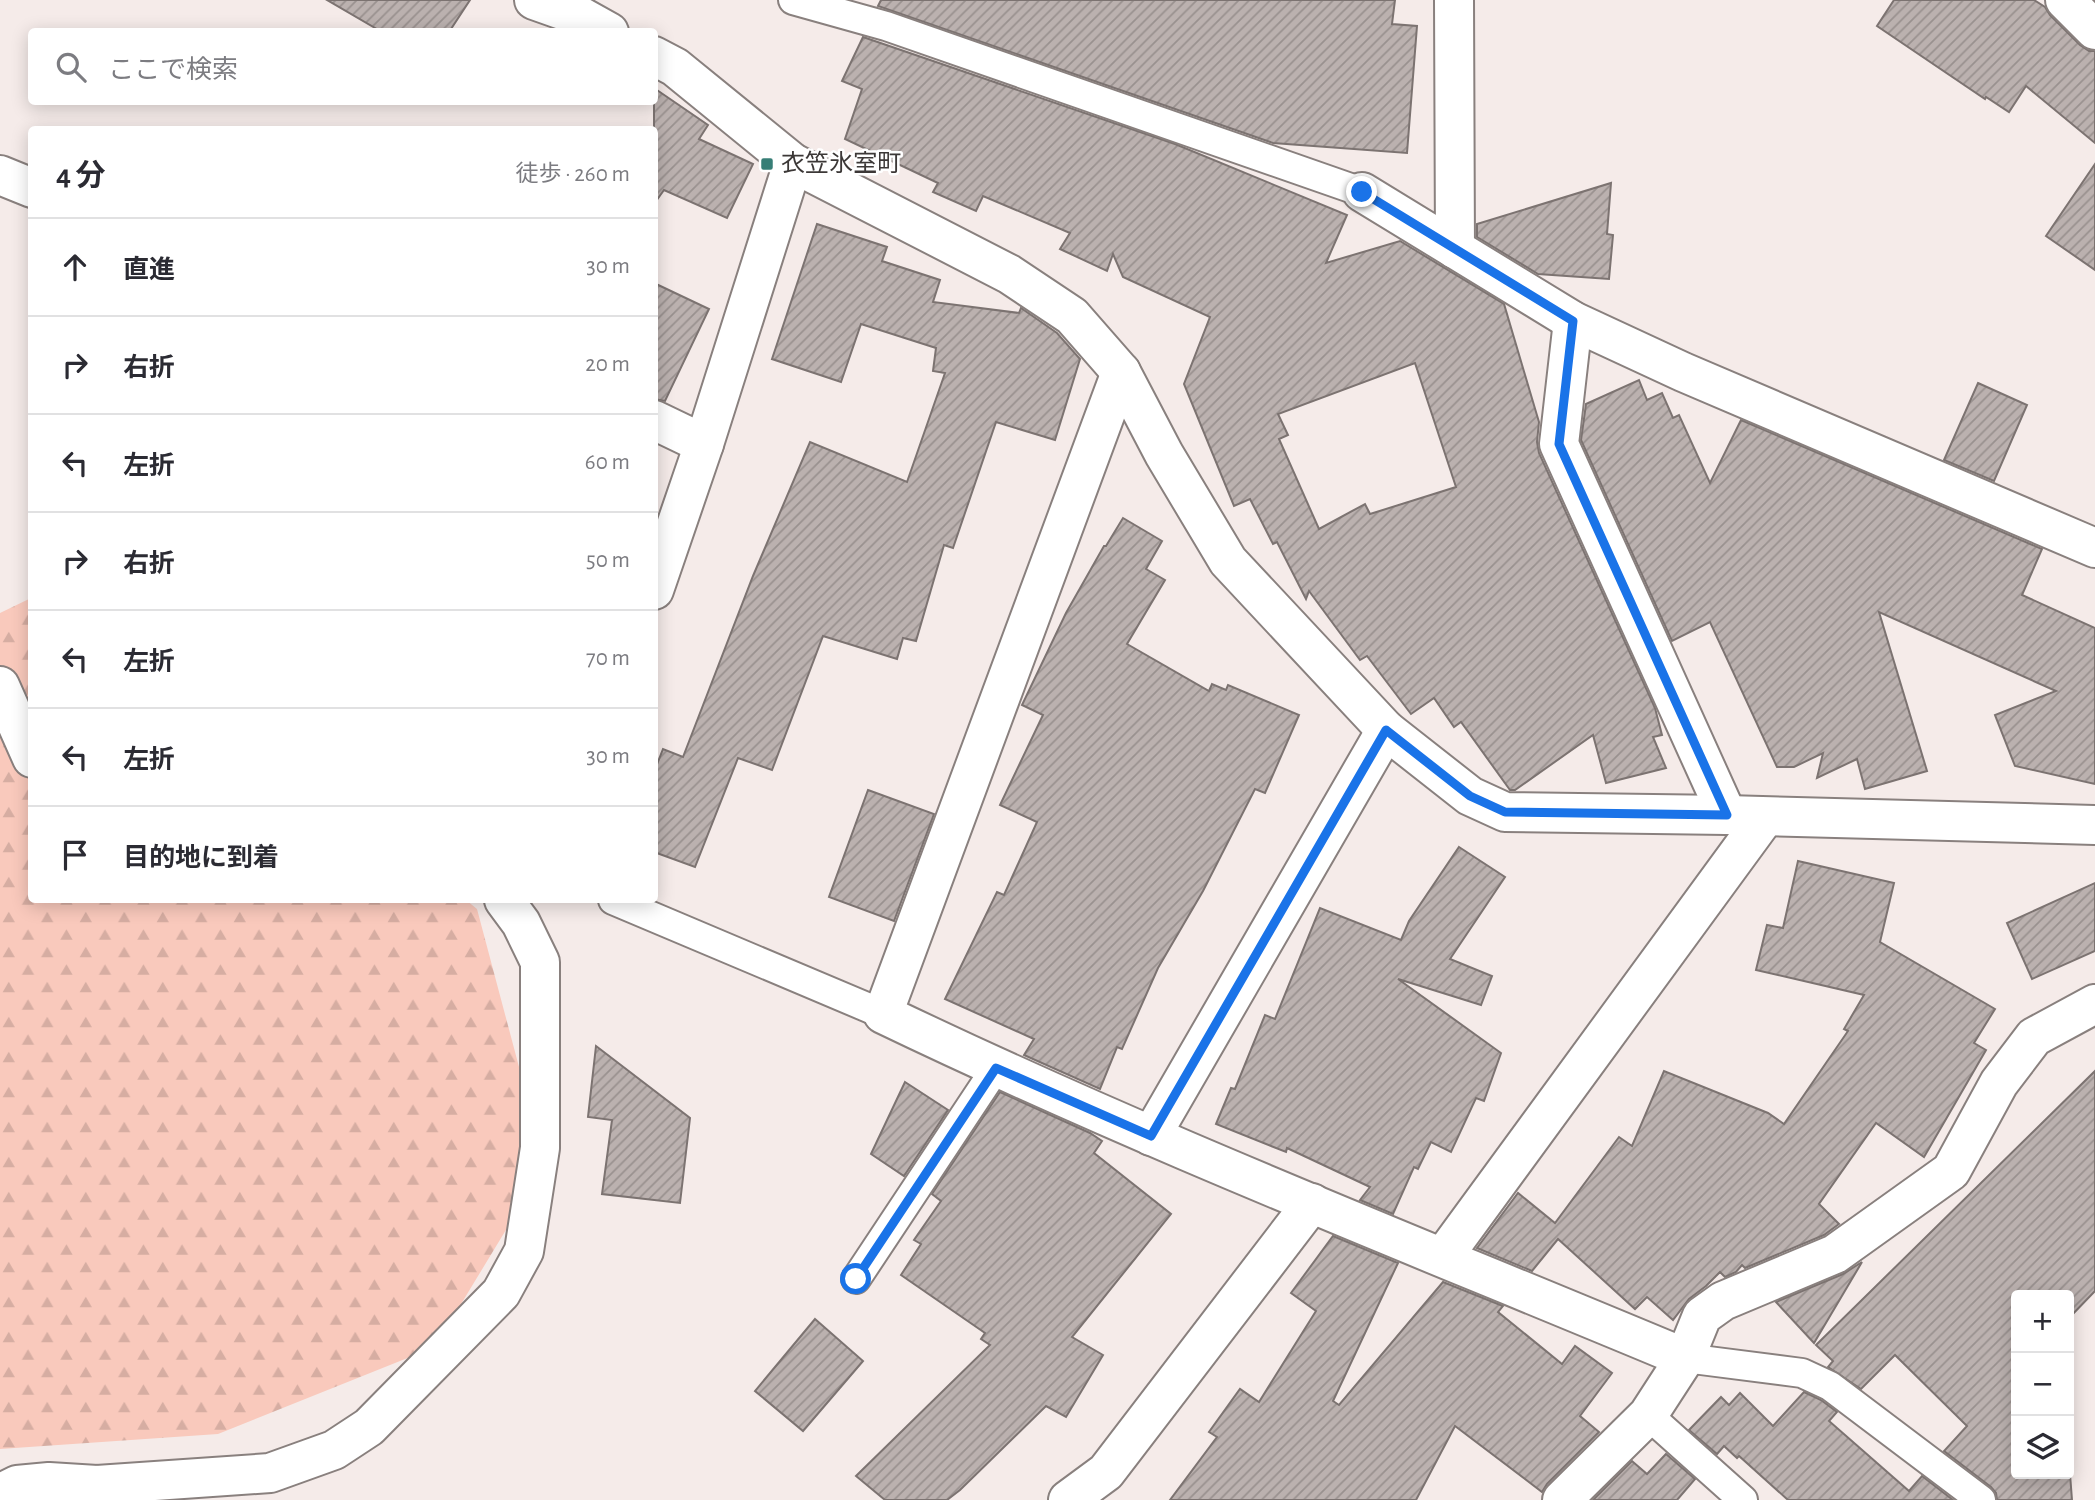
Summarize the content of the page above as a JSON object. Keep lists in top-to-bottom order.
{
  "places": {
    "transit": ["衣笠氷室町"]
  },
  "page": {
    "search": "ここで検索",
    "heading": ["4 分", "徒歩 · 260 m"],
    "list": [
      ["直進", "30 m"],
      ["右折", "20 m"],
      ["左折", "60 m"],
      ["右折", "50 m"],
      ["左折", "70 m"],
      ["左折", "30 m"],
      "目的地に到着"
    ],
    "map_buttons": ["+", "−"]
  }
}
